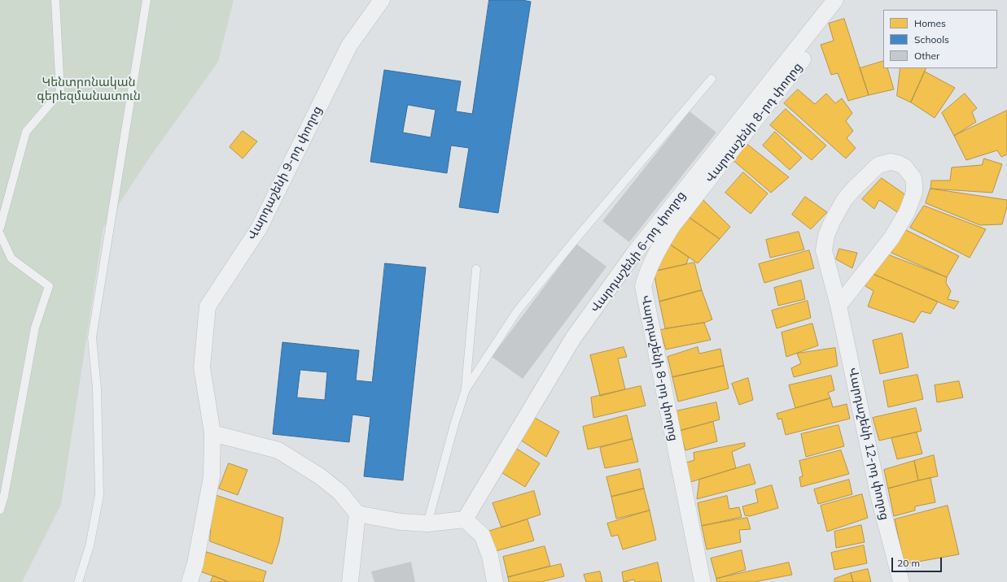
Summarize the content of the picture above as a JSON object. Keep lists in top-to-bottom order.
{
  "streets": {
    "street": [
      "Վարդաշենի 8-րդ փողոց",
      "Վարդաշենի 9-րդ փողոց",
      "Վարդաշենի 6-րդ փողոց",
      "Վարդաշենի 12-րդ փողոց"
    ]
  },
  "parks": ["Կենտրոնական գերեզմանատուն"],
  "legend": ["Homes", "Schools", "Other"],
  "scale_bar": "20 m"
}
